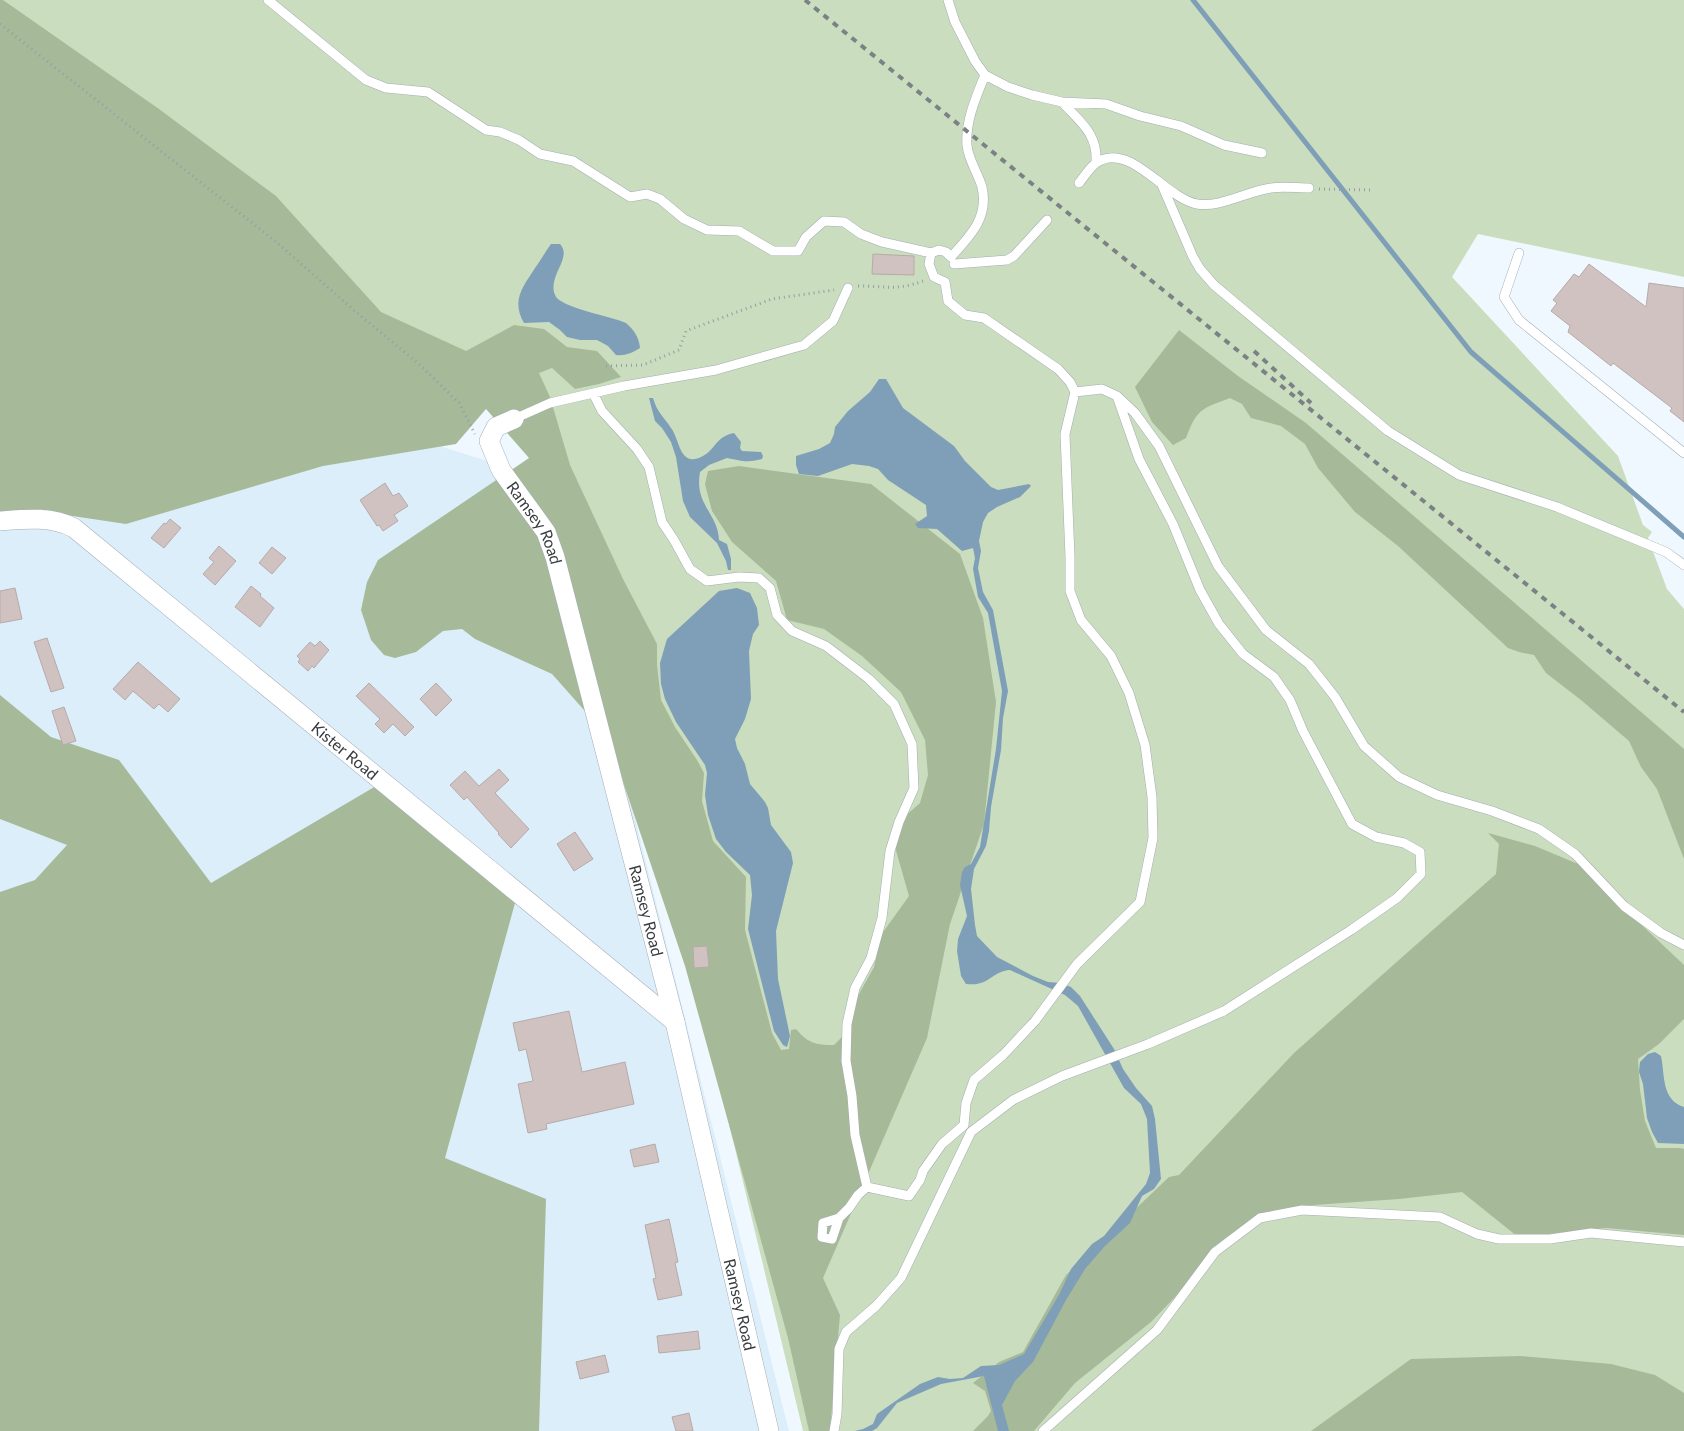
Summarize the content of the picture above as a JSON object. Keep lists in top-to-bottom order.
{
  "streets": {
    "street": ["Ramsey Road", "Kister Road"]
  },
  "crossings": [
    ["Ramsey Road", "Kister Road"]
  ]
}
